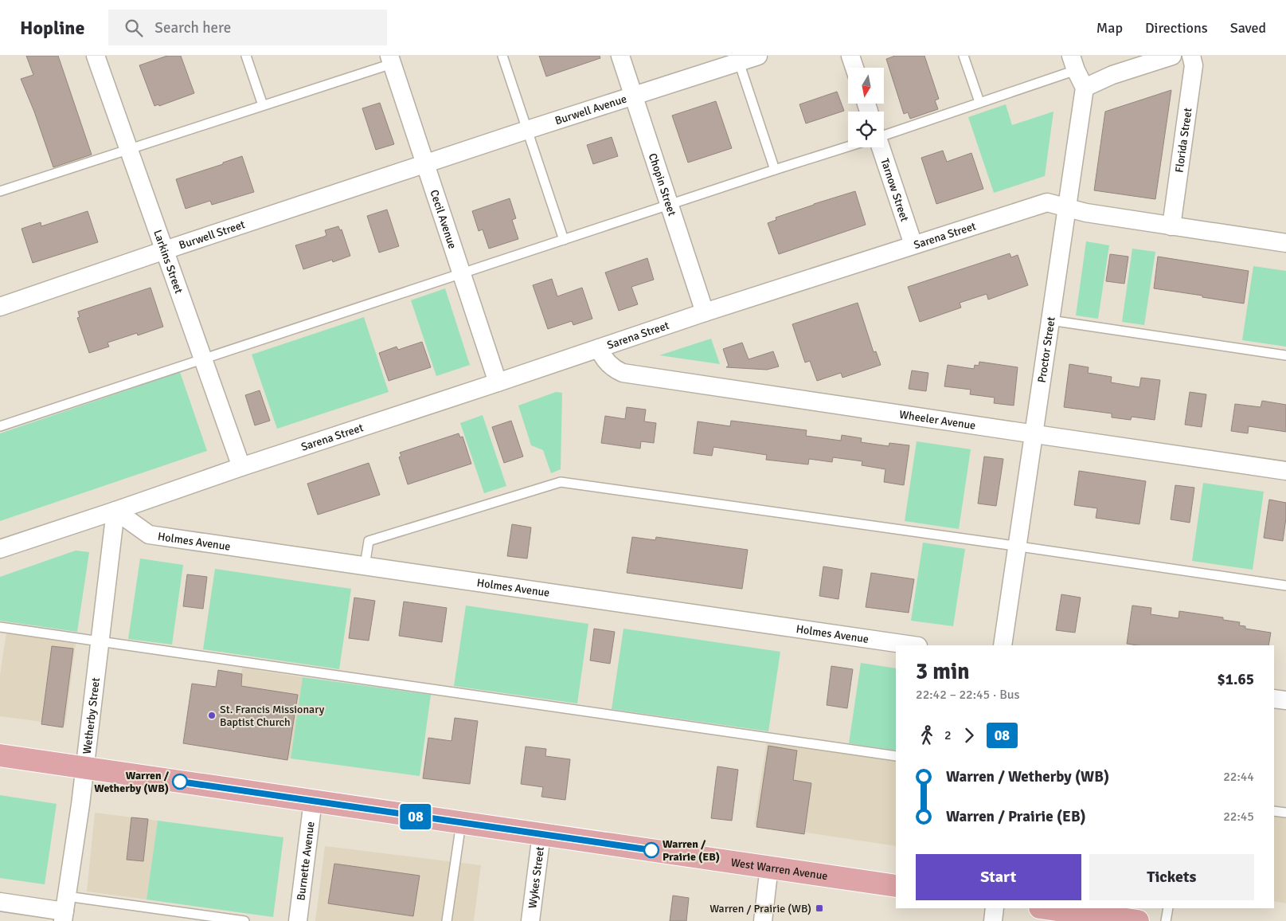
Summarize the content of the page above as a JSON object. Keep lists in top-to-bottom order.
{
  "streets": {
    "main road": ["West Warren Avenue"],
    "street": [
      "Burwell Avenue",
      "Florida Street",
      "Chopin Street",
      "Tarnow Street",
      "Cecil Avenue",
      "Burwell Street",
      "Sarena Street",
      "Larkins Street",
      "Proctor Street",
      "Wheeler Avenue",
      "Holmes Avenue",
      "Wetherby Street",
      "Burnette Avenue",
      "Wykes Street"
    ]
  },
  "crossings": [
    ["Burwell Avenue", "Chopin Street"],
    ["Burwell Avenue", "Cecil Avenue"],
    ["Burwell Avenue", "Burwell Street"],
    ["Florida Street", "Sarena Street"],
    ["Chopin Street", "Sarena Street"],
    ["Tarnow Street", "Sarena Street"],
    ["Cecil Avenue", "Burwell Street"],
    ["Cecil Avenue", "Sarena Street"],
    ["Burwell Street", "Larkins Street"],
    ["Sarena Street", "Larkins Street"],
    ["Sarena Street", "Proctor Street"],
    ["Sarena Street", "Wheeler Avenue"],
    ["Sarena Street", "Holmes Avenue"],
    ["Sarena Street", "Wetherby Street"],
    ["Proctor Street", "Wheeler Avenue"],
    ["Holmes Avenue", "Wetherby Street"],
    ["Wetherby Street", "West Warren Avenue"],
    ["Burnette Avenue", "West Warren Avenue"],
    ["West Warren Avenue", "Wykes Street"]
  ],
  "places": {
    "other": ["St. Francis Missionary Baptist Church", "Warren / Wetherby (WB)", "Warren / Prairie (EB)"],
    "transit": ["Warren / Prairie (WB)"]
  },
  "lines": ["bus line 08"],
  "north": "bottom",
  "page": {
    "header": "Hopline",
    "search": "Search here",
    "nav": ["Map", "Directions", "Saved"],
    "on_map": "08",
    "heading": ["3 min", "22:42 – 22:45 · Bus", "$1.65"],
    "legs": ["2", "08"],
    "list": [
      {
        "name": "Warren / Wetherby (WB)",
        "value": "22:44"
      },
      {
        "name": "Warren / Prairie (EB)",
        "value": "22:45"
      }
    ],
    "buttons": ["Start", "Tickets"]
  }
}
